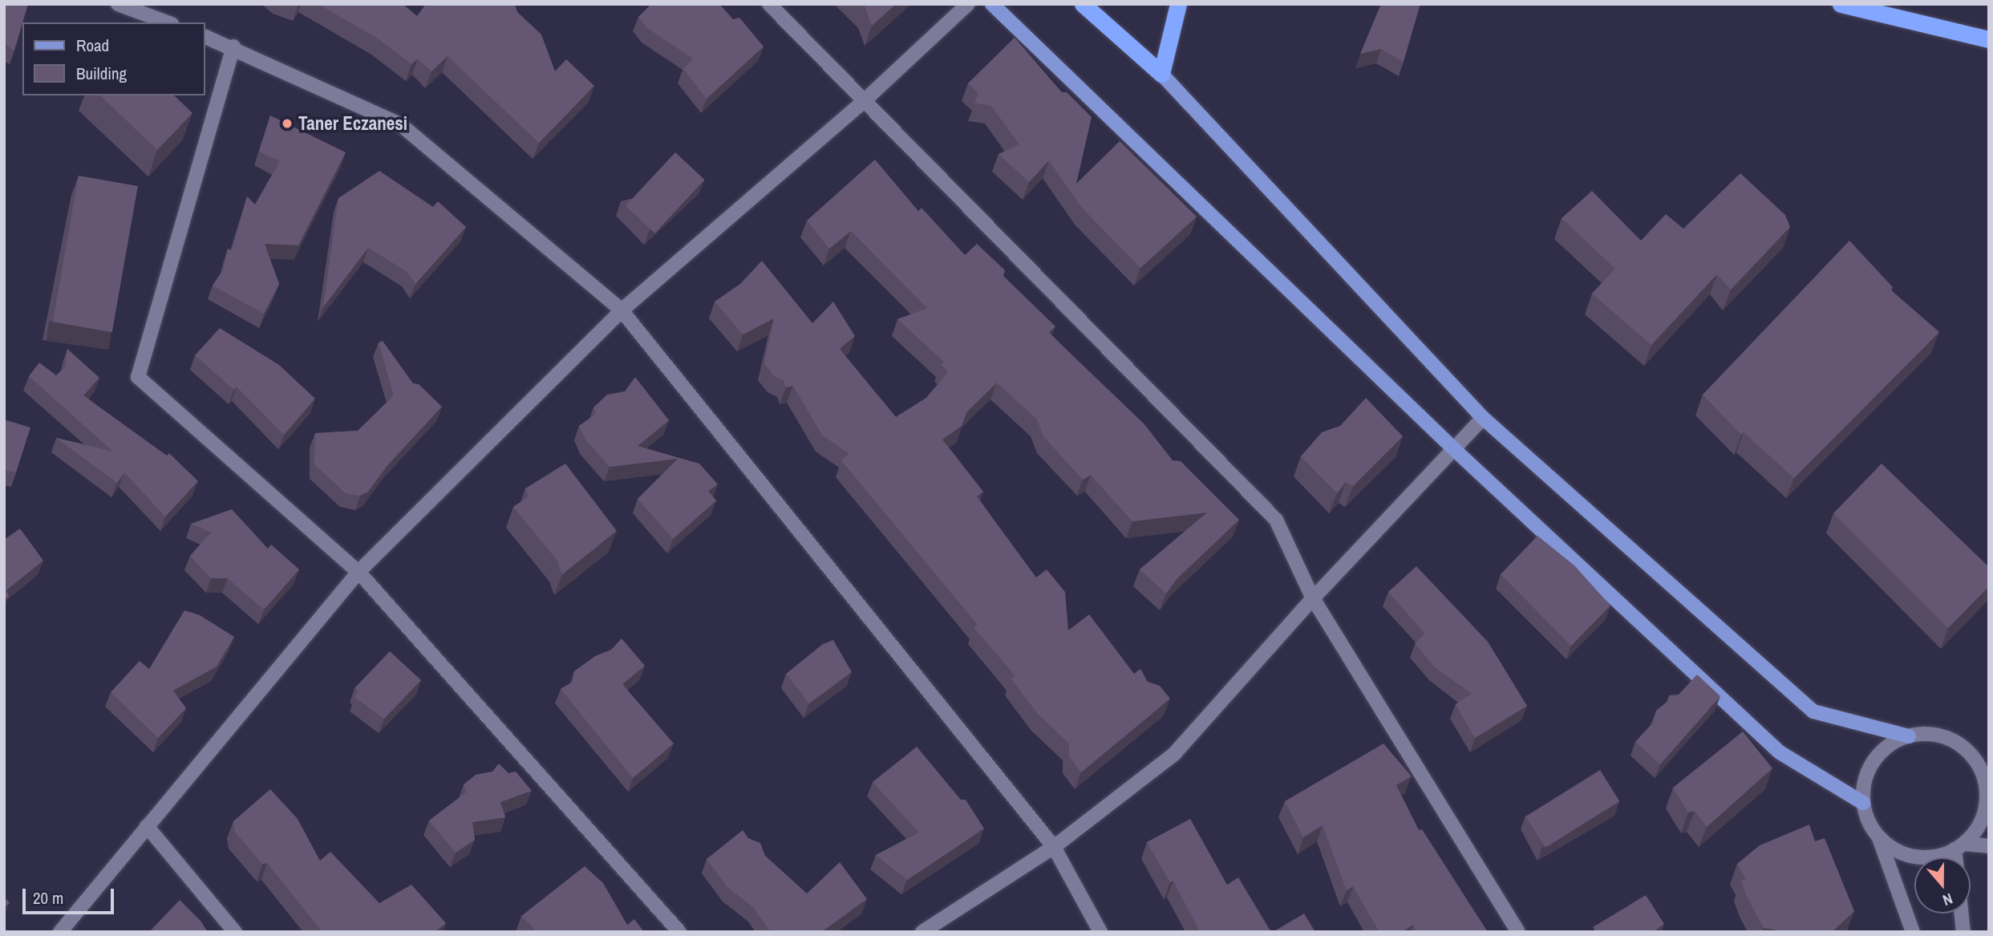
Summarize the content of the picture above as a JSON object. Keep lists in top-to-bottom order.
{
  "places": ["Taner Eczanesi"],
  "legend": ["Road", "Building"],
  "scale_bar": "20 m",
  "north": "bottom"
}
